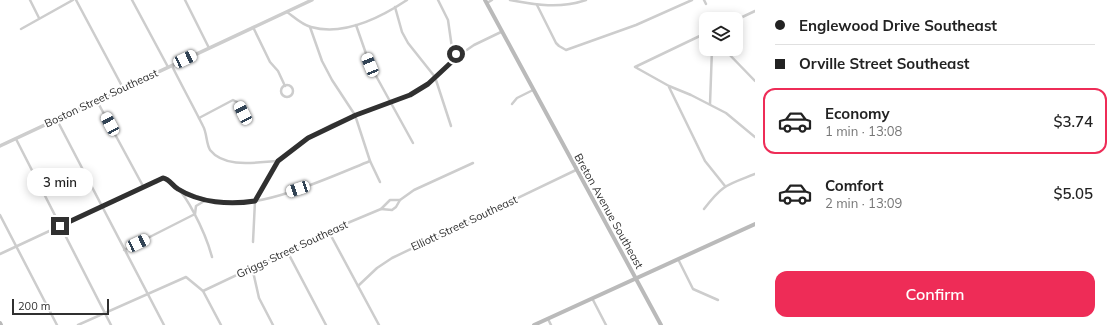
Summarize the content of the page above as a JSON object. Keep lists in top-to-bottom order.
{
  "streets": {
    "main road": ["Breton Avenue Southeast"],
    "street": ["Boston Street Southeast", "Elliott Street Southeast", "Griggs Street Southeast"]
  },
  "crossings": [
    ["Breton Avenue Southeast", "Elliott Street Southeast"]
  ],
  "scale_bar": "200 m",
  "page": {
    "banner": ["Englewood Drive Southeast", "Orville Street Southeast"],
    "list": [
      {
        "name": "Economy",
        "note": "1 min · 13:08",
        "value": "$3.74"
      },
      {
        "name": "Comfort",
        "note": "2 min · 13:09",
        "value": "$5.05"
      }
    ],
    "bubble": "3 min",
    "buttons": "Confirm",
    "scale": "200 m"
  }
}
